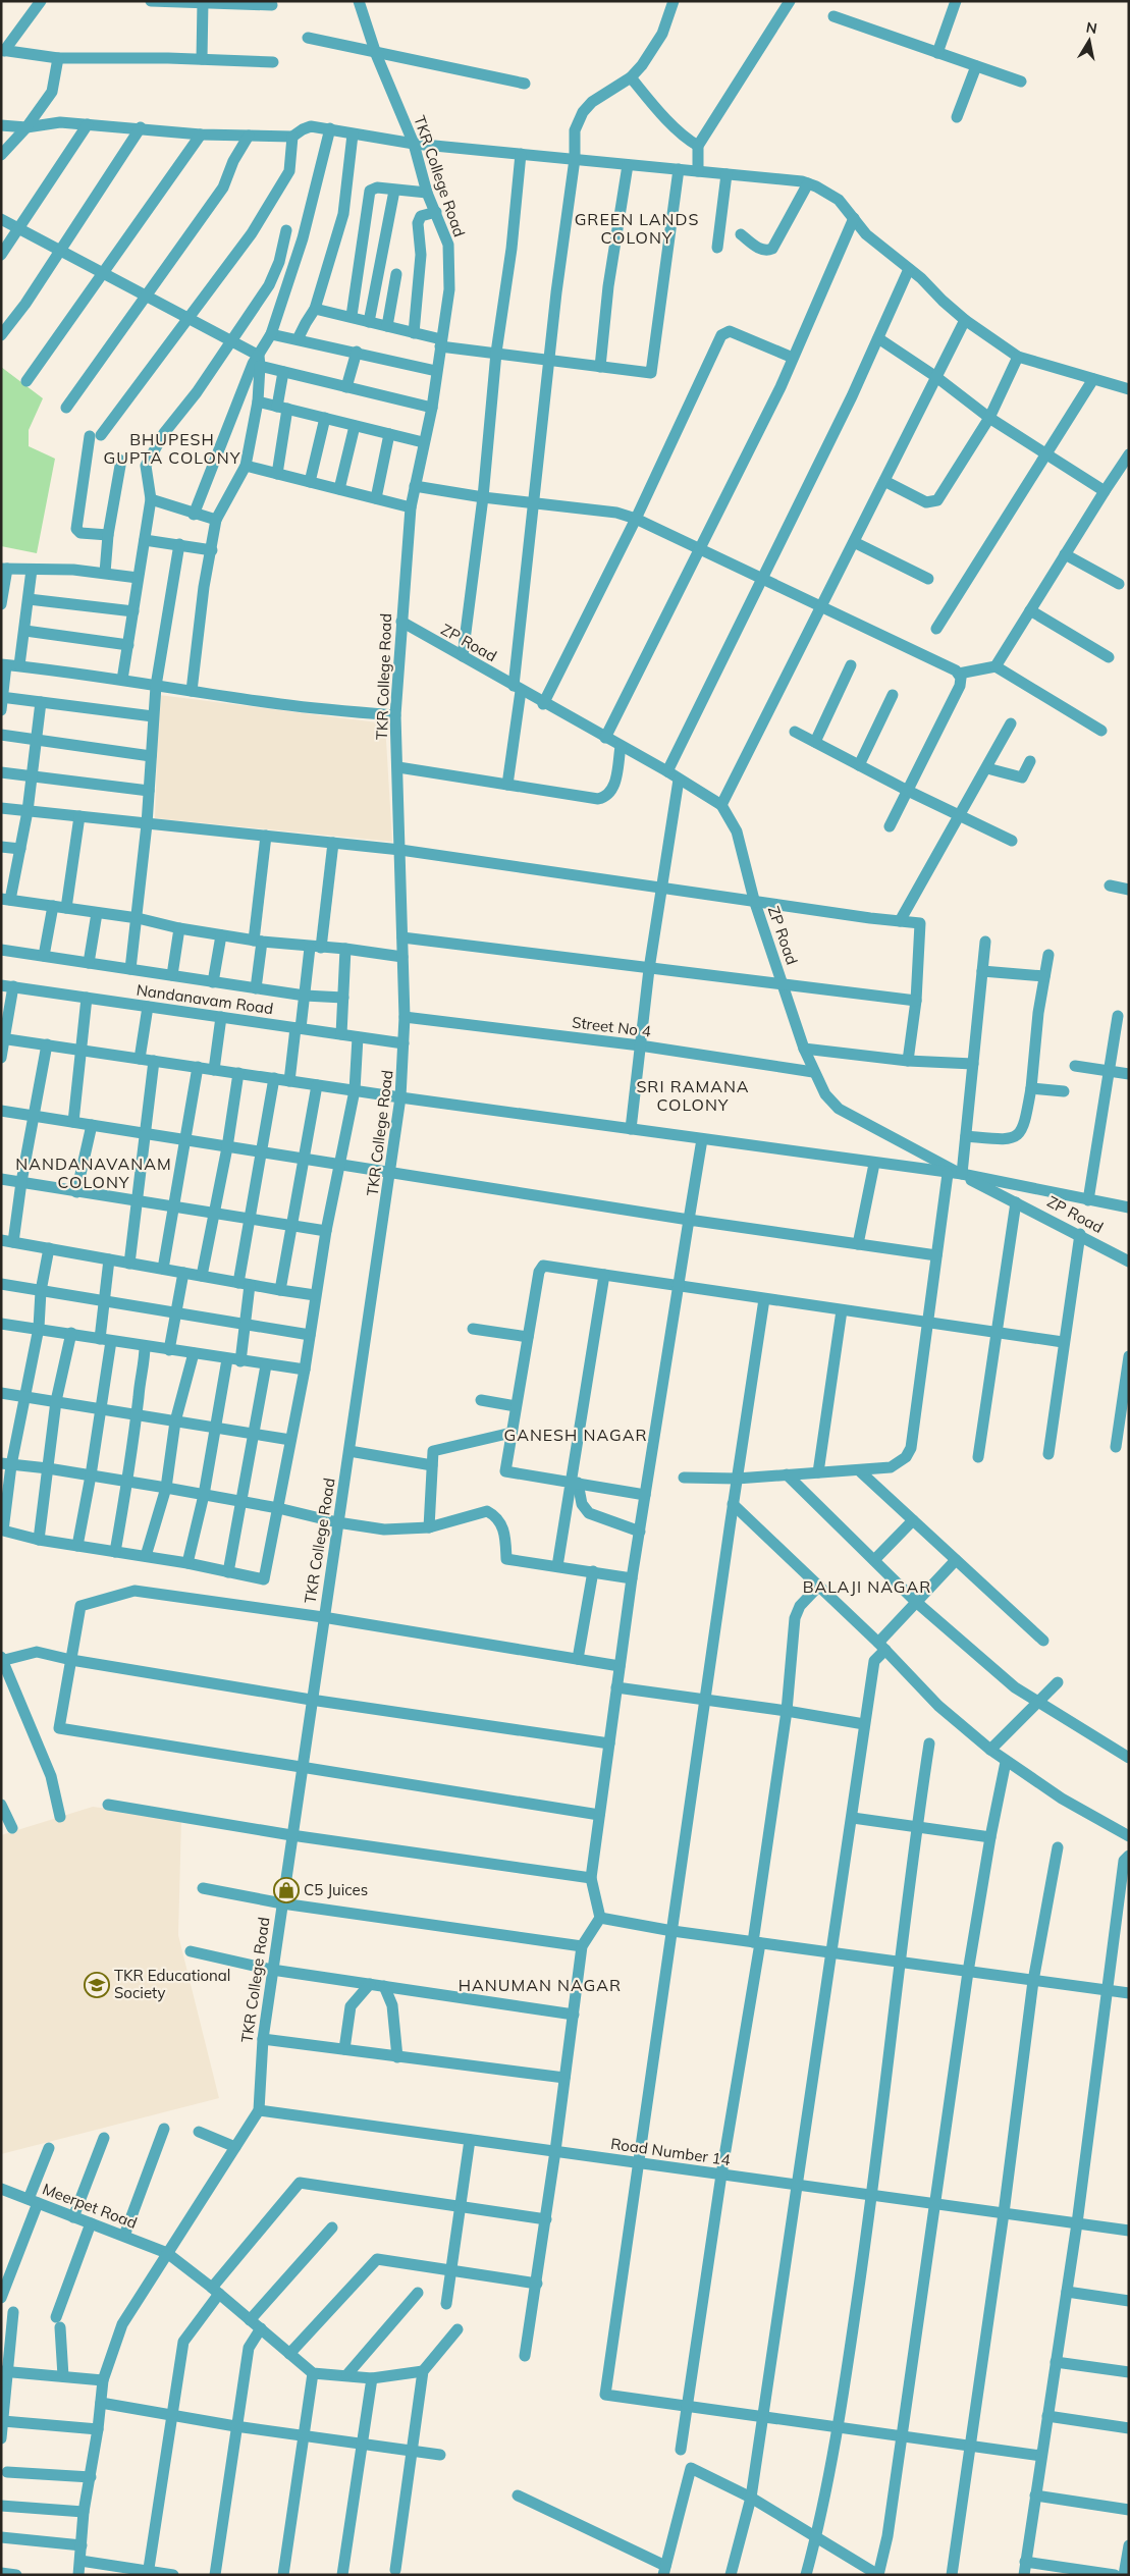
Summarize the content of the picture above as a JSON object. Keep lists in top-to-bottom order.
{
  "streets": {
    "street": [
      "TKR College Road",
      "ZP Road",
      "Nandanavam Road",
      "Street No 4",
      "Road Number 14",
      "Meerpet Road"
    ]
  },
  "crossings": [
    ["TKR College Road", "ZP Road"],
    ["TKR College Road", "Nandanavam Road"],
    ["TKR College Road", "Street No 4"],
    ["TKR College Road", "Road Number 14"],
    ["TKR College Road", "Meerpet Road"],
    ["ZP Road", "Street No 4"]
  ],
  "districts": [
    "GREEN LANDS COLONY",
    "BHUPESH GUPTA COLONY",
    "SRI RAMANA COLONY",
    "NANDANAVANAM COLONY",
    "GANESH NAGAR",
    "BALAJI NAGAR",
    "HANUMAN NAGAR"
  ],
  "places": {
    "shop": ["C5 Juices"],
    "school or university": ["TKR Educational Society"]
  },
  "north": "top"
}
